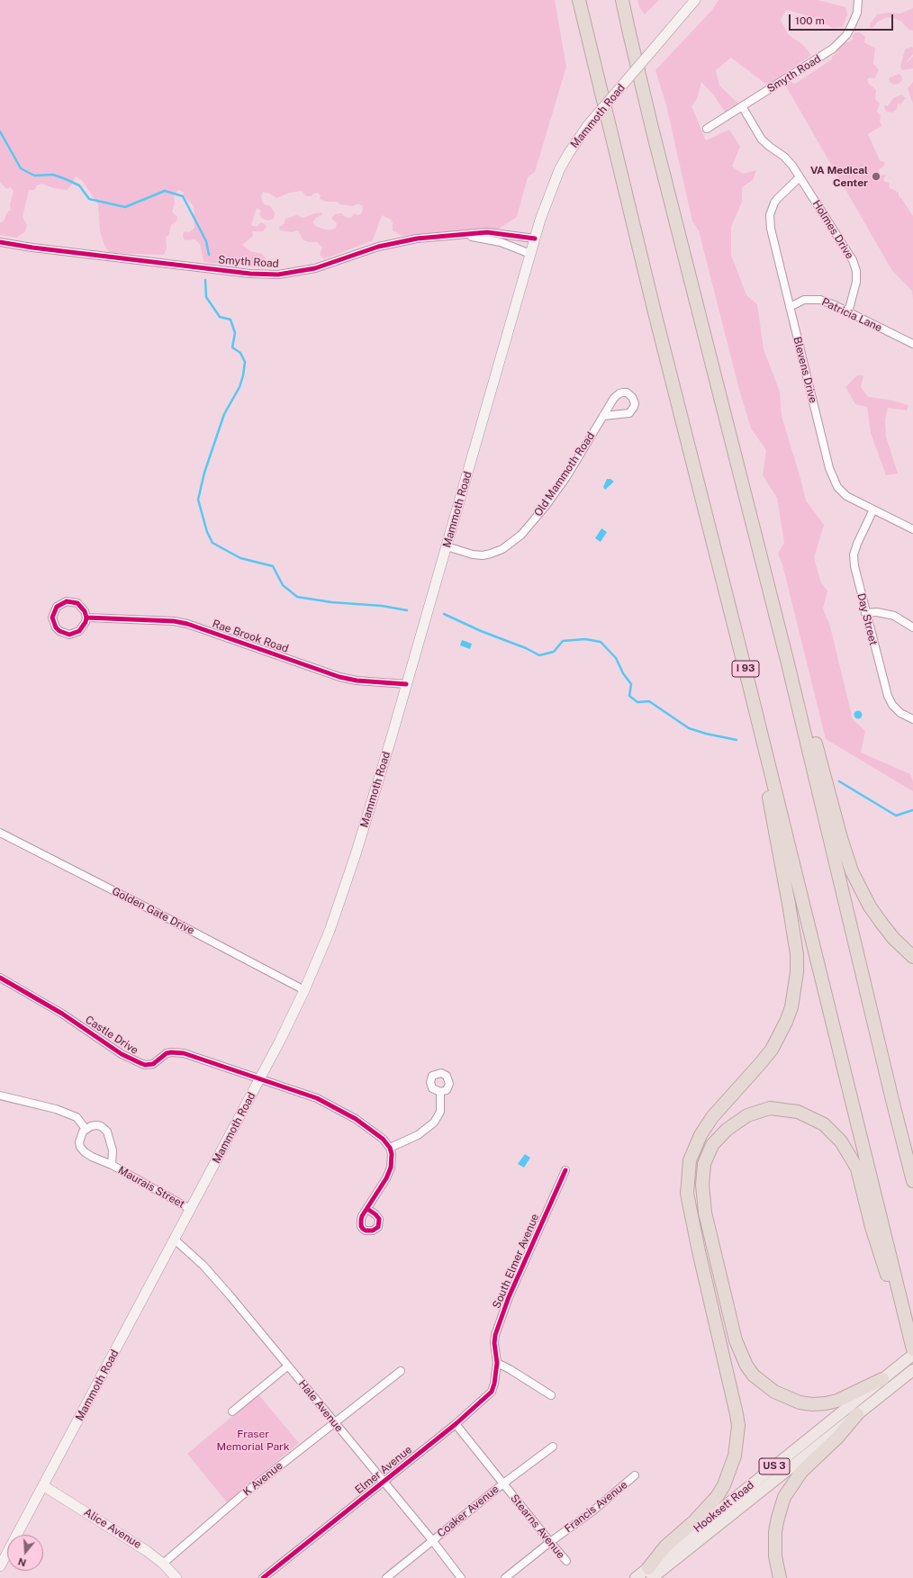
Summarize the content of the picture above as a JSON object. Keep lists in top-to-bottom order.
{
  "streets": {
    "highway": ["I 93"],
    "main road": [
      "Mammoth Road",
      "US 3",
      "Hooksett Road",
      "Alice Avenue"
    ],
    "street": [
      "Smyth Road",
      "Holmes Drive",
      "Patricia Lane",
      "Blevens Drive",
      "Old Mammoth Road",
      "Day Street",
      "Rae Brook Road",
      "Golden Gate Drive",
      "Castle Drive",
      "Maurais Street",
      "South Elmer Avenue",
      "Hale Avenue",
      "Elmer Avenue",
      "K Avenue",
      "Francis Avenue",
      "Coaker Avenue",
      "Stearns Avenue"
    ]
  },
  "crossings": [
    ["Smyth Road", "Mammoth Road"],
    ["Smyth Road", "Holmes Drive"],
    ["Mammoth Road", "Old Mammoth Road"],
    ["Mammoth Road", "Rae Brook Road"],
    ["Mammoth Road", "Golden Gate Drive"],
    ["Mammoth Road", "Castle Drive"],
    ["Mammoth Road", "Maurais Street"],
    ["Mammoth Road", "Hale Avenue"],
    ["Mammoth Road", "Alice Avenue"],
    ["Holmes Drive", "Patricia Lane"],
    ["Holmes Drive", "Blevens Drive"],
    ["Patricia Lane", "Blevens Drive"],
    ["Blevens Drive", "Day Street"],
    ["South Elmer Avenue", "Elmer Avenue"],
    ["Hale Avenue", "Elmer Avenue"],
    ["Hale Avenue", "K Avenue"],
    ["Hale Avenue", "Coaker Avenue"],
    ["Elmer Avenue", "Stearns Avenue"],
    ["K Avenue", "Alice Avenue"],
    ["Francis Avenue", "Stearns Avenue"],
    ["Coaker Avenue", "Stearns Avenue"]
  ],
  "parks": ["Fraser Memorial Park"],
  "places": ["VA Medical Center"],
  "scale_bar": "100 m",
  "north": "bottom"
}
